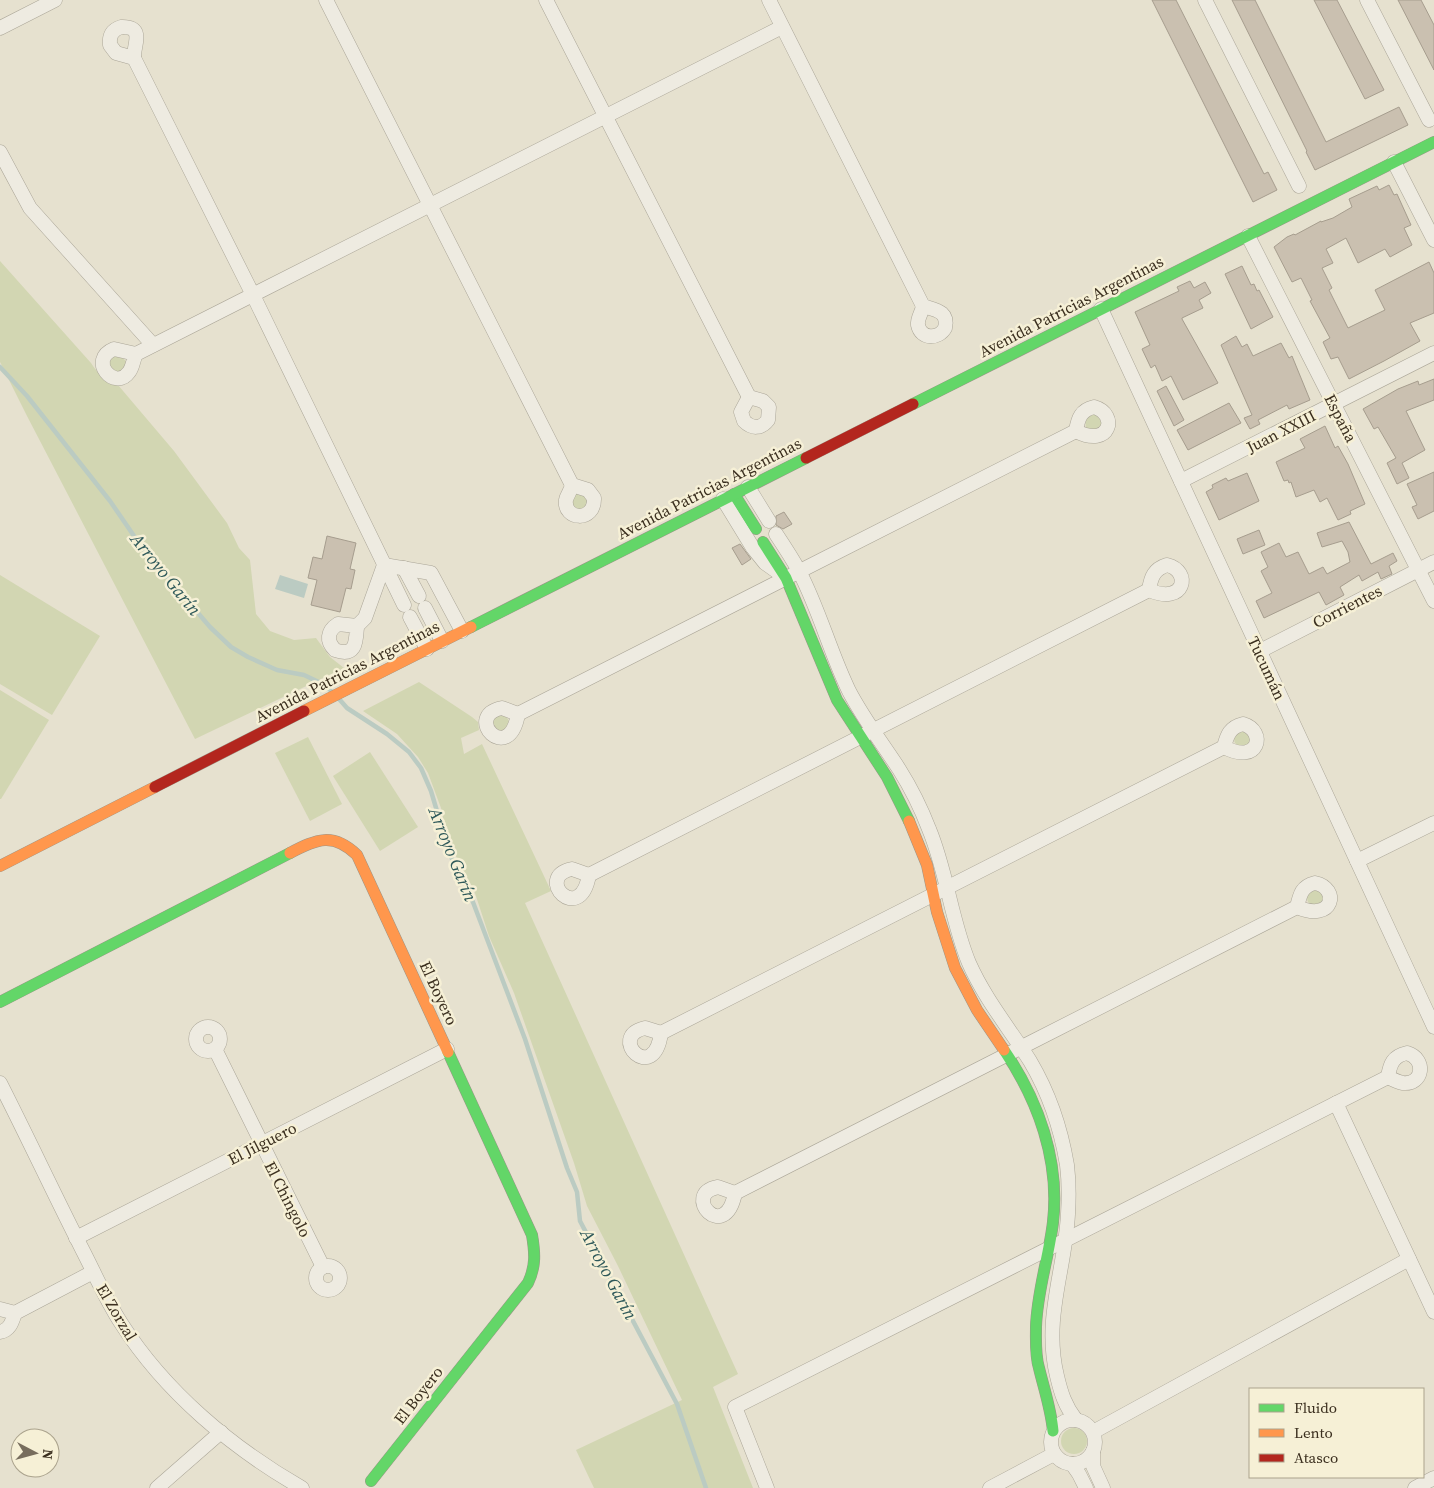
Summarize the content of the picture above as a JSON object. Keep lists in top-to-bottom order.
{
  "streets": {
    "street": [
      "Avenida Patricias Argentinas",
      "España",
      "Juan XXIII",
      "Corrientes",
      "Tucumán",
      "El Boyero",
      "El Jilguero",
      "El Chingolo",
      "El Zorzal"
    ]
  },
  "crossings": [
    ["Avenida Patricias Argentinas", "España"],
    ["Avenida Patricias Argentinas", "Tucumán"],
    ["España", "Juan XXIII"],
    ["España", "Corrientes"],
    ["Juan XXIII", "Tucumán"],
    ["Corrientes", "Tucumán"],
    ["El Boyero", "El Jilguero"],
    ["El Jilguero", "El Chingolo"],
    ["El Jilguero", "El Zorzal"]
  ],
  "water": ["Arroyo Garín"],
  "legend": ["Fluido", "Lento", "Atasco"],
  "north": "right"
}
